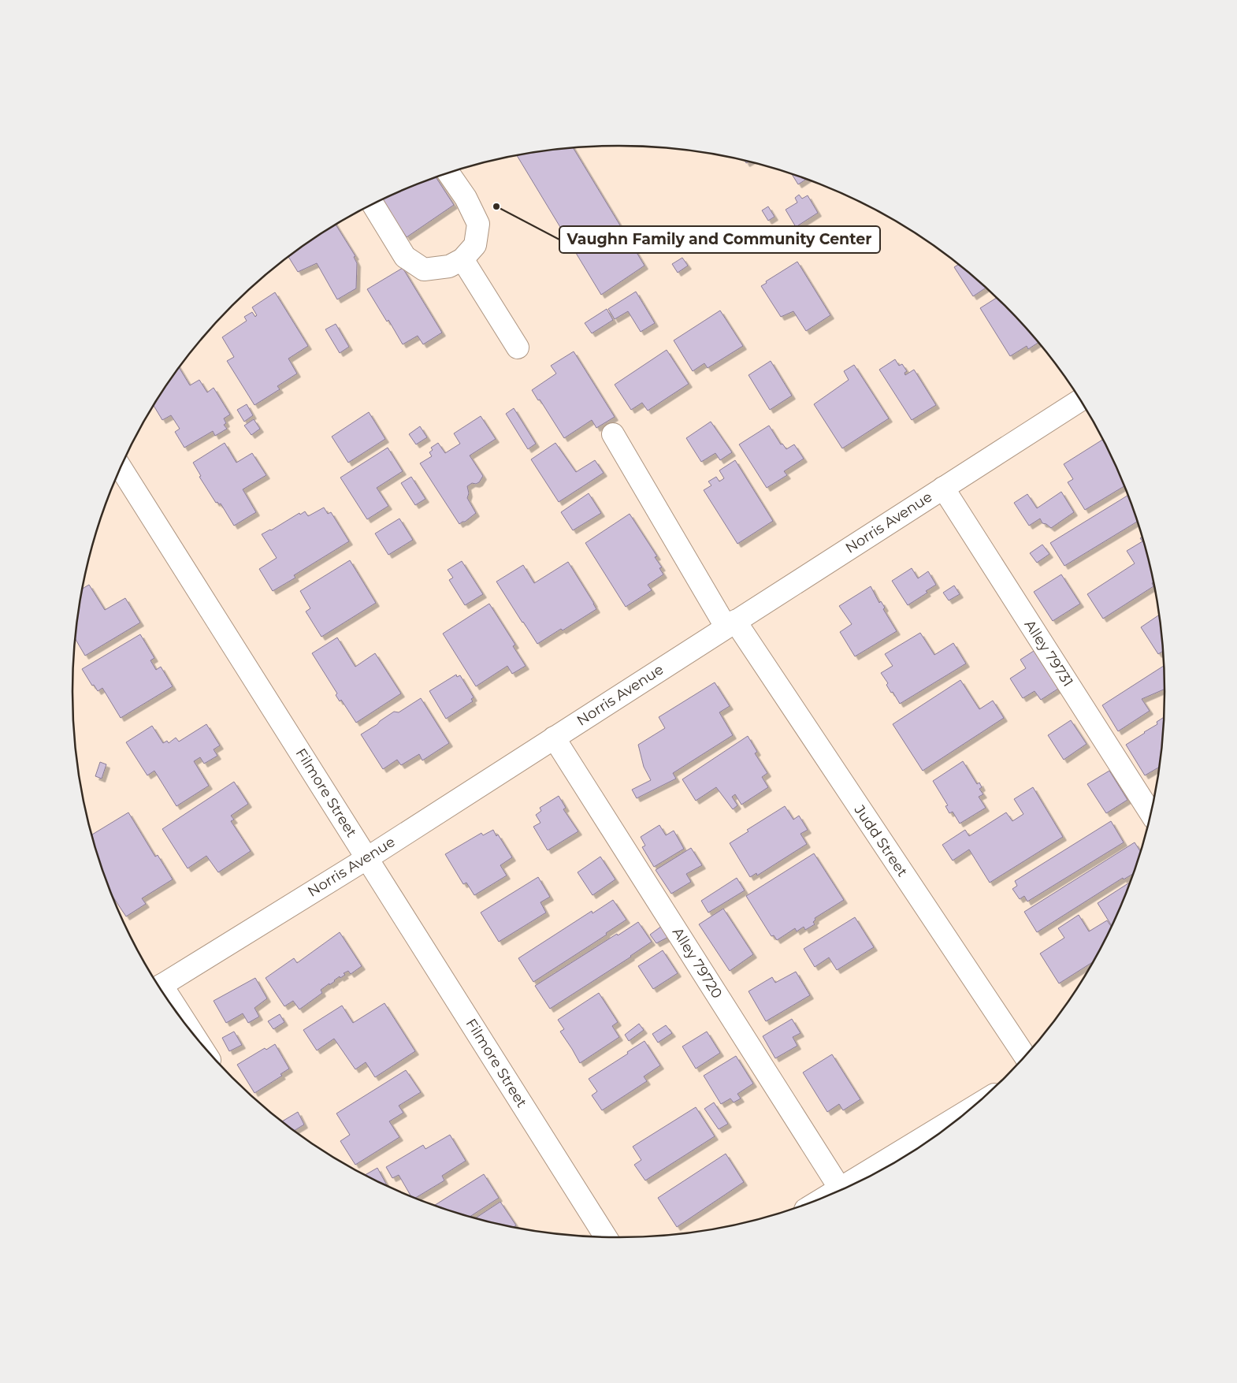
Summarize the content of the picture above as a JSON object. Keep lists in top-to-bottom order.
{
  "streets": {
    "street": [
      "Norris Avenue",
      "Alley 79731",
      "Filmore Street",
      "Judd Street",
      "Alley 79720"
    ]
  },
  "crossings": [
    ["Norris Avenue", "Alley 79731"],
    ["Norris Avenue", "Filmore Street"],
    ["Norris Avenue", "Judd Street"],
    ["Norris Avenue", "Alley 79720"]
  ],
  "places": ["Vaughn Family and Community Center"]
}
